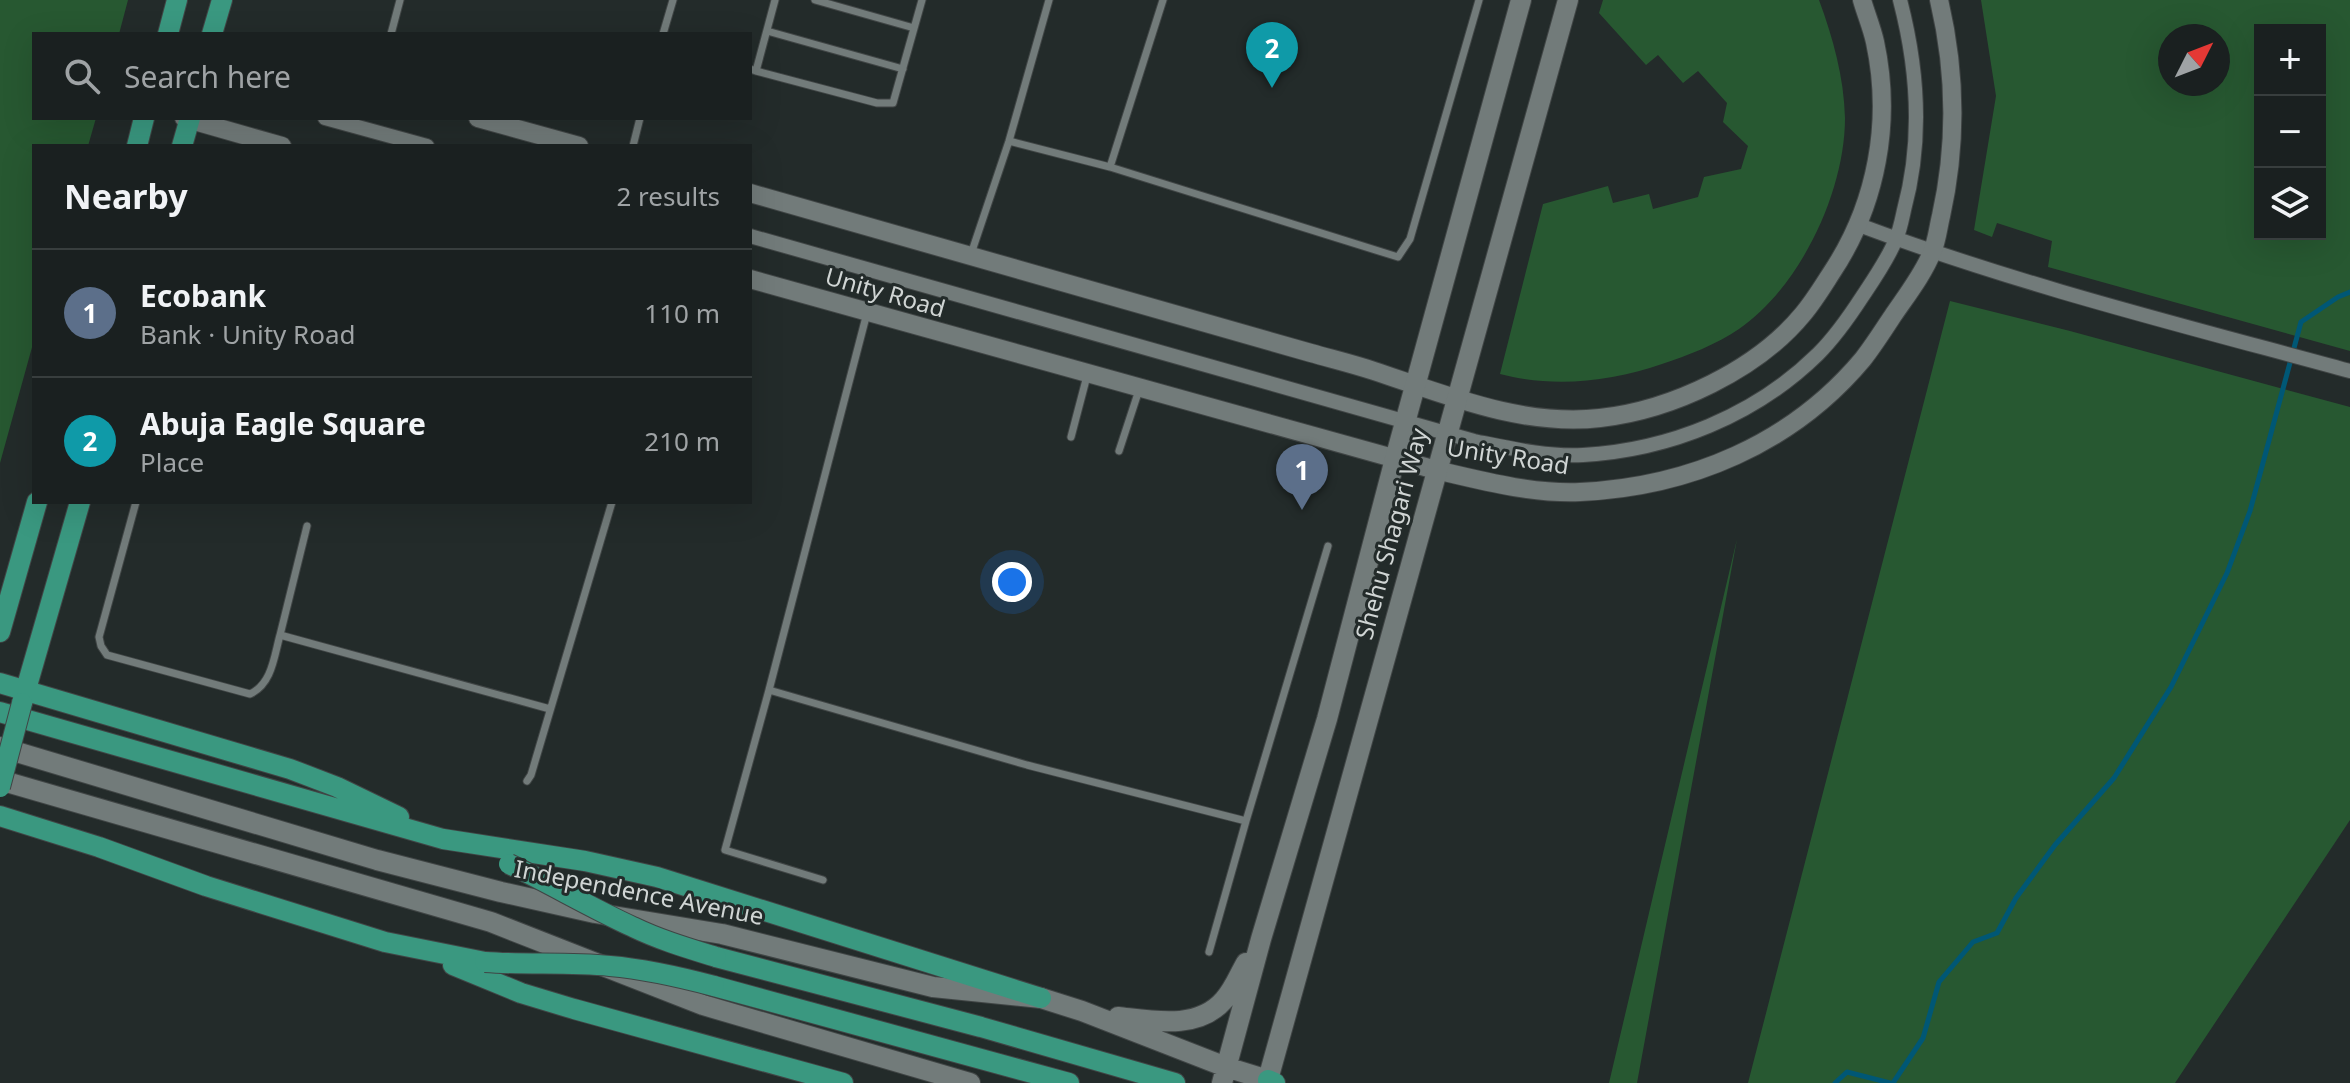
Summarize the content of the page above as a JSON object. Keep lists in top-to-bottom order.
{
  "streets": {
    "main road": ["Shehu Shagari Way", "Independence Avenue"],
    "street": ["Unity Road"]
  },
  "crossings": [
    ["Unity Road", "Shehu Shagari Way"],
    ["Shehu Shagari Way", "Independence Avenue"]
  ],
  "north": "top right",
  "page": {
    "pins": ["2", "1"],
    "map_buttons": ["+", "−"],
    "search": "Search here",
    "heading": ["Nearby", "2 results"],
    "list": [
      {
        "mark": "1",
        "name": "Ecobank",
        "note": "Bank · Unity Road",
        "value": "110 m"
      },
      {
        "mark": "2",
        "name": "Abuja Eagle Square",
        "note": "Place",
        "value": "210 m"
      }
    ]
  }
}
